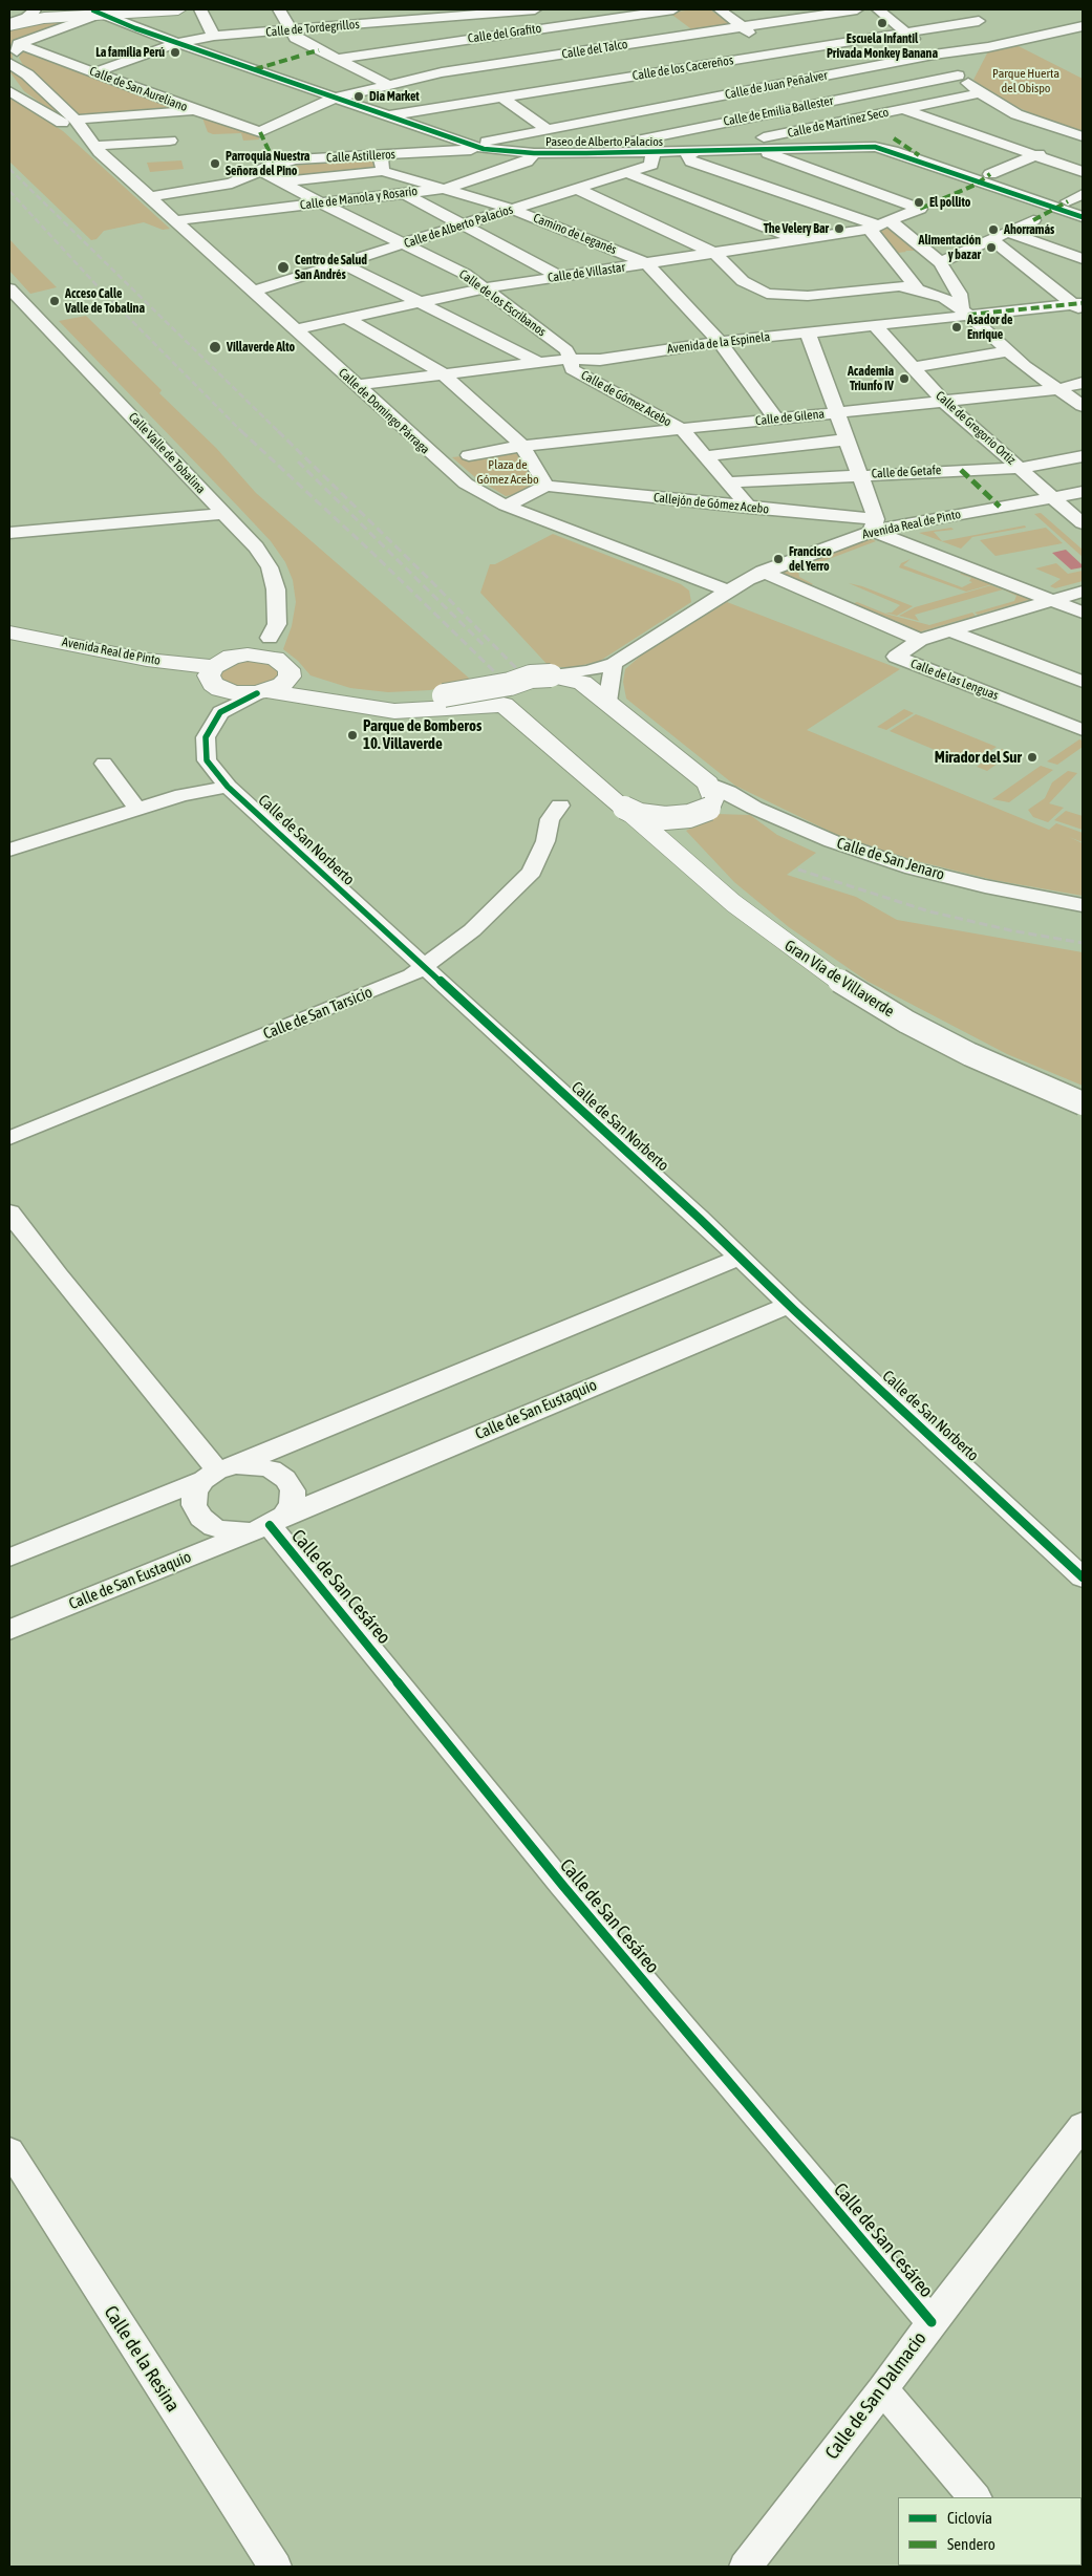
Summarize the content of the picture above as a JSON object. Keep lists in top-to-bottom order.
{
  "streets": {
    "main road": ["Paseo de Alberto Palacios", "Avenida Real de Pinto", "Gran Vía de Villaverde"],
    "street": [
      "Calle de Tordegrillos",
      "Calle del Grafito",
      "Calle del Talco",
      "Calle de los Cacereños",
      "Calle de Juan Peñalver",
      "Calle de San Aureliano",
      "Calle de Emilia Ballester",
      "Calle de Martínez Seco",
      "Calle Astilleros",
      "Calle de Manola y Rosario",
      "Calle de Alberto Palacios",
      "Camino de Leganés",
      "Calle de Villastar",
      "Calle de los Escribanos",
      "Avenida de la Espinela",
      "Calle de Gómez Acebo",
      "Calle de Domingo Párraga",
      "Calle de Gilena",
      "Calle de Gregorio Ortiz",
      "Calle Valle de Tobalina",
      "Calle de Getafe",
      "Callejón de Gómez Acebo",
      "Calle de las Lenguas",
      "Calle de San Norberto",
      "Calle de San Jenaro",
      "Calle de San Tarsicio",
      "Calle de San Eustaquio",
      "Calle de San Cesáreo",
      "Calle de la Resina",
      "Calle de San Dalmacio"
    ]
  },
  "crossings": [
    ["Calle de Tordegrillos", "Calle de San Aureliano"],
    ["Calle de Tordegrillos", "Paseo de Alberto Palacios"],
    ["Calle del Talco", "Calle de San Aureliano"],
    ["Calle del Talco", "Paseo de Alberto Palacios"],
    ["Calle de los Cacereños", "Paseo de Alberto Palacios"],
    ["Calle de Juan Peñalver", "Paseo de Alberto Palacios"],
    ["Calle de Juan Peñalver", "Calle Astilleros"],
    ["Calle de Emilia Ballester", "Paseo de Alberto Palacios"],
    ["Calle de Martínez Seco", "Paseo de Alberto Palacios"],
    ["Paseo de Alberto Palacios", "Calle Astilleros"],
    ["Paseo de Alberto Palacios", "Calle de Manola y Rosario"],
    ["Paseo de Alberto Palacios", "Calle de Alberto Palacios"],
    ["Paseo de Alberto Palacios", "Calle de Villastar"],
    ["Calle Astilleros", "Calle de los Escribanos"],
    ["Calle Astilleros", "Calle de Domingo Párraga"],
    ["Calle de Manola y Rosario", "Camino de Leganés"],
    ["Calle de Manola y Rosario", "Calle de los Escribanos"],
    ["Calle de Manola y Rosario", "Calle de Domingo Párraga"],
    ["Calle de Alberto Palacios", "Camino de Leganés"],
    ["Calle de Alberto Palacios", "Calle de los Escribanos"],
    ["Calle de Alberto Palacios", "Calle de Domingo Párraga"],
    ["Camino de Leganés", "Calle de Villastar"],
    ["Camino de Leganés", "Avenida de la Espinela"],
    ["Camino de Leganés", "Calle de Gilena"],
    ["Calle de Villastar", "Calle de los Escribanos"],
    ["Calle de Villastar", "Calle de Domingo Párraga"],
    ["Calle de los Escribanos", "Avenida de la Espinela"],
    ["Calle de los Escribanos", "Calle de Gómez Acebo"],
    ["Avenida de la Espinela", "Calle de Gómez Acebo"],
    ["Avenida de la Espinela", "Calle de Domingo Párraga"],
    ["Avenida de la Espinela", "Calle de Gregorio Ortiz"],
    ["Calle de Gómez Acebo", "Calle de Gilena"],
    ["Calle de Gómez Acebo", "Calle de Getafe"],
    ["Calle de Gómez Acebo", "Callejón de Gómez Acebo"],
    ["Calle de Domingo Párraga", "Avenida Real de Pinto"],
    ["Calle de Gilena", "Calle de Gregorio Ortiz"],
    ["Calle de Gregorio Ortiz", "Calle de Getafe"],
    ["Calle de Gregorio Ortiz", "Avenida Real de Pinto"],
    ["Callejón de Gómez Acebo", "Avenida Real de Pinto"],
    ["Avenida Real de Pinto", "Calle de las Lenguas"],
    ["Calle de San Norberto", "Calle de San Tarsicio"],
    ["Calle de San Norberto", "Calle de San Eustaquio"],
    ["Calle de San Jenaro", "Gran Vía de Villaverde"],
    ["Calle de San Eustaquio", "Calle de San Cesáreo"],
    ["Calle de San Cesáreo", "Calle de San Dalmacio"]
  ],
  "parks": ["Parque Huerta del Obispo", "Plaza de Gómez Acebo"],
  "places": [
    "Escuela Infantil Privada Monkey Banana",
    "La familia Perú",
    "Dia Market",
    "Parroquia Nuestra Señora del Pino",
    "El pollito",
    "The Velery Bar",
    "Ahorramás",
    "Alimentación y bazar",
    "Centro de Salud San Andrés",
    "Acceso Calle Valle de Tobalina",
    "Asador de Enrique",
    "Villaverde Alto",
    "Academia Triunfo IV",
    "Francisco del Yerro",
    "Parque de Bomberos 10. Villaverde",
    "Mirador del Sur"
  ],
  "legend": ["Ciclovía", "Sendero"]
}
